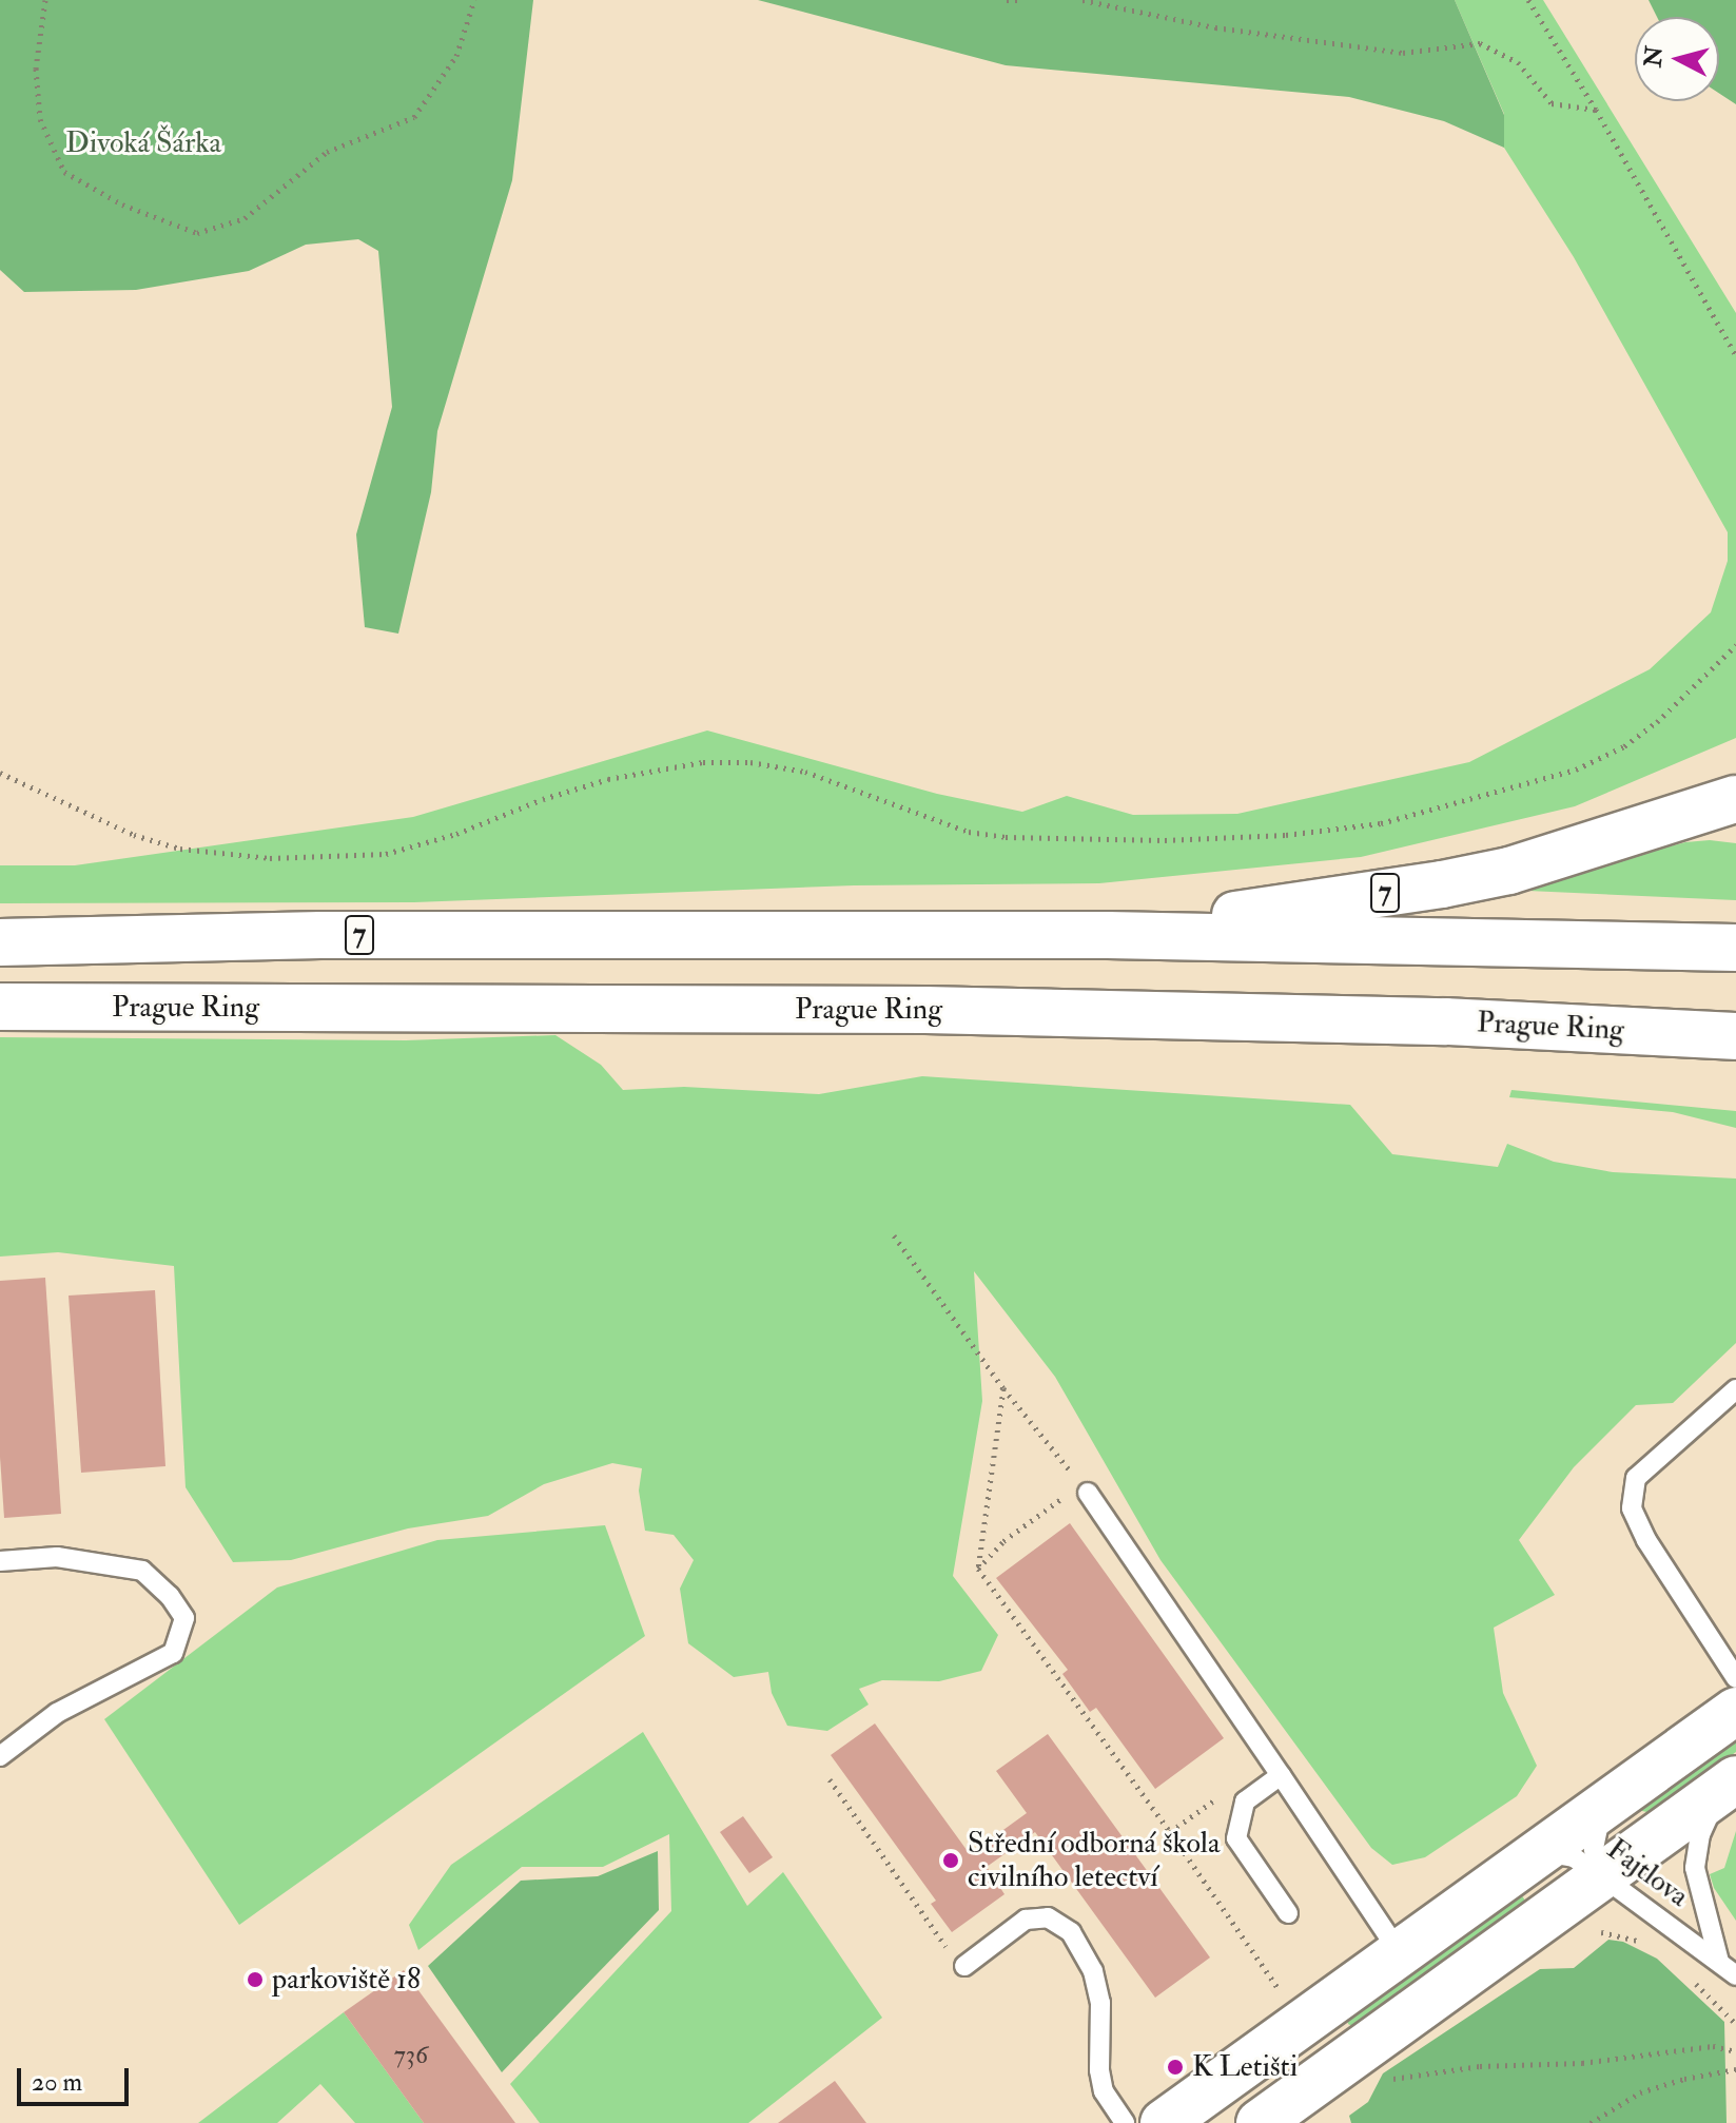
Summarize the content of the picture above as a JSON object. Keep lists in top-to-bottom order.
{
  "streets": {
    "main road": ["7", "Prague Ring"],
    "lane": ["Fajtlova"]
  },
  "parks": ["Divoká Šárka"],
  "places": ["Střední odborná škola civilního letectví", "parkoviště 18", "K Letišti"],
  "house_numbers": ["736"],
  "scale_bar": "20 m",
  "north": "left"
}
